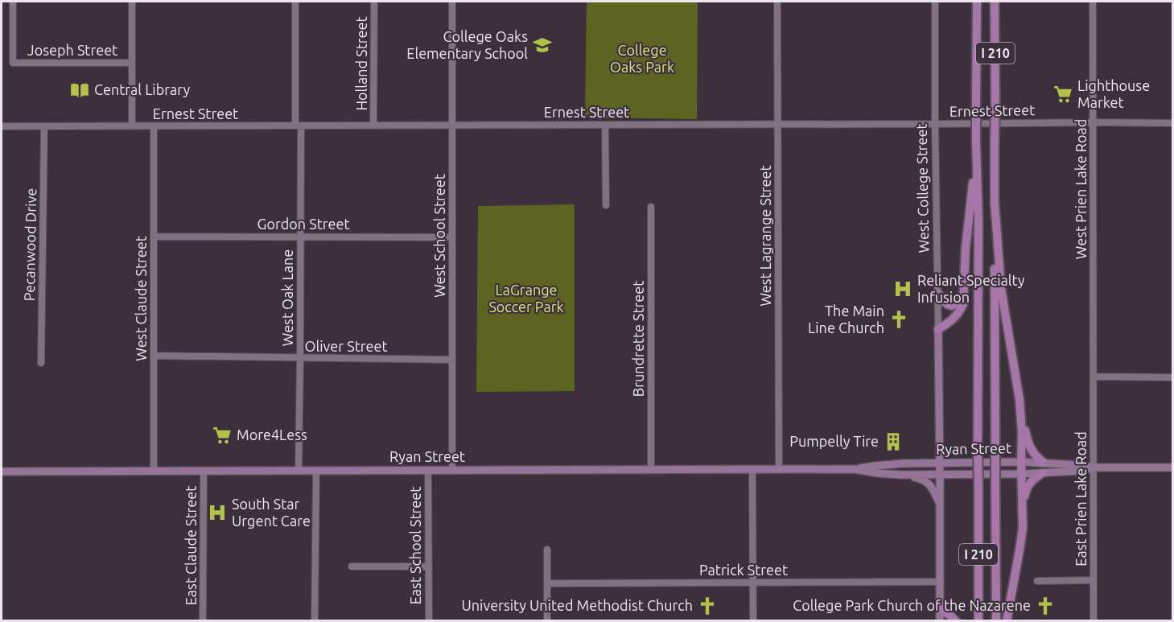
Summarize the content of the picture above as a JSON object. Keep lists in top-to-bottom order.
{
  "streets": {
    "highway": ["I 210"],
    "main road": ["West College Street", "Ryan Street"],
    "street": [
      "Joseph Street",
      "Holland Street",
      "Ernest Street",
      "West Prien Lake Road",
      "Gordon Street",
      "West School Street",
      "West Lagrange Street",
      "Pecanwood Drive",
      "West Oak Lane",
      "West Claude Street",
      "Brundrette Street",
      "Oliver Street",
      "East Prien Lake Road",
      "East Claude Street",
      "East School Street",
      "Patrick Street"
    ]
  },
  "crossings": [
    ["Holland Street", "Ernest Street"],
    ["Ernest Street", "West College Street"],
    ["Ernest Street", "West Prien Lake Road"],
    ["Ernest Street", "West School Street"],
    ["Ernest Street", "West Lagrange Street"],
    ["Ernest Street", "Pecanwood Drive"],
    ["Ernest Street", "West Oak Lane"],
    ["Ernest Street", "West Claude Street"],
    ["West College Street", "Ryan Street"],
    ["West College Street", "Patrick Street"],
    ["West Prien Lake Road", "East Prien Lake Road"],
    ["Gordon Street", "West School Street"],
    ["Gordon Street", "West Oak Lane"],
    ["Gordon Street", "West Claude Street"],
    ["West School Street", "Oliver Street"],
    ["West School Street", "Ryan Street"],
    ["West Lagrange Street", "Ryan Street"],
    ["West Oak Lane", "Oliver Street"],
    ["West Oak Lane", "Ryan Street"],
    ["West Claude Street", "Oliver Street"],
    ["West Claude Street", "Ryan Street"],
    ["Brundrette Street", "Ryan Street"],
    ["Ryan Street", "East Prien Lake Road"],
    ["Ryan Street", "East Claude Street"],
    ["Ryan Street", "East School Street"]
  ],
  "parks": ["College Oaks Park", "LaGrange Soccer Park"],
  "places": {
    "school or university": ["College Oaks Elementary School"],
    "library": ["Central Library"],
    "supermarket": ["Lighthouse Market", "More4Less"],
    "hospital": ["Reliant Specialty Infusion", "South Star Urgent Care"],
    "church": ["The Main Line Church", "University United Methodist Church", "College Park Church of the Nazarene"],
    "building": ["Pumpelly Tire"]
  }
}
